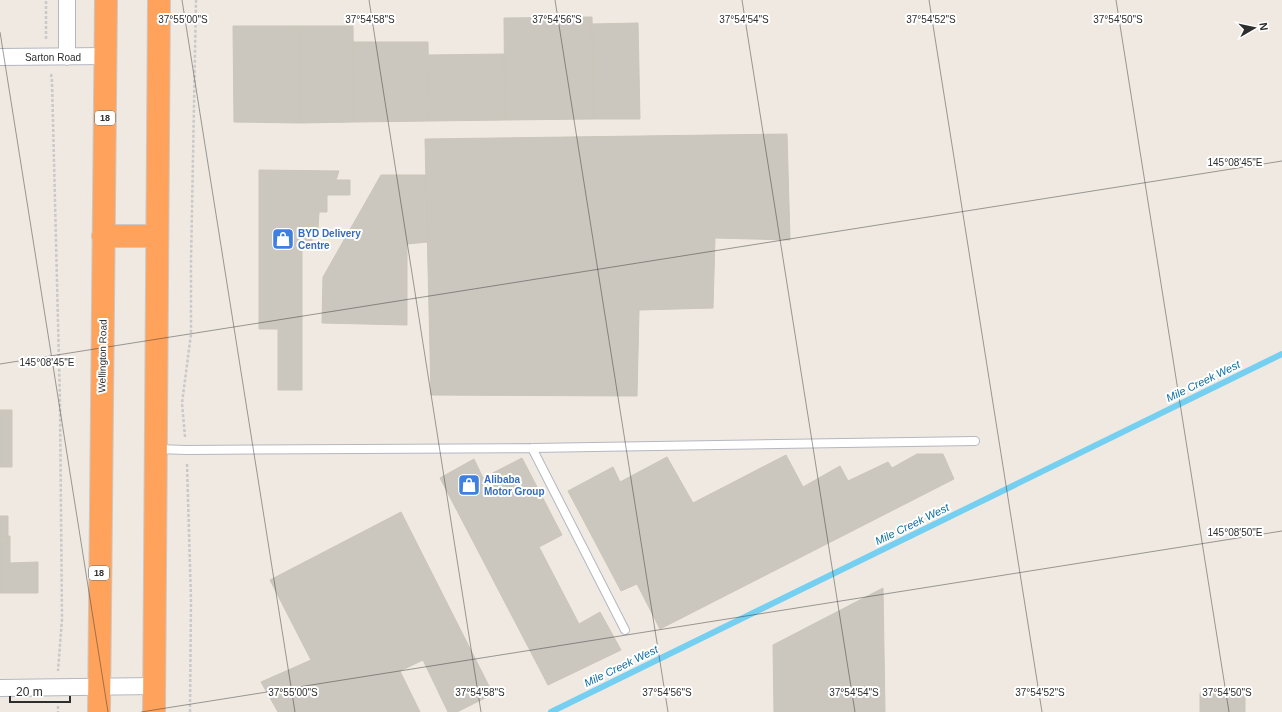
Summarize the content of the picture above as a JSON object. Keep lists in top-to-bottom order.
{
  "streets": {
    "highway": ["18", "Wellington Road"],
    "street": ["Sarton Road"]
  },
  "crossings": [
    ["Sarton Road", "Wellington Road"]
  ],
  "water": ["Mile Creek West"],
  "places": {
    "shop": ["BYD Delivery Centre", "Alibaba Motor Group"]
  },
  "scale_bar": "20 m",
  "north": "right",
  "coordinates": [
    "37°55'00\"S",
    "37°54'58\"S",
    "37°54'56\"S",
    "37°54'54\"S",
    "37°54'52\"S",
    "37°54'50\"S",
    "145°08'45\"E",
    "145°08'50\"E"
  ]
}
